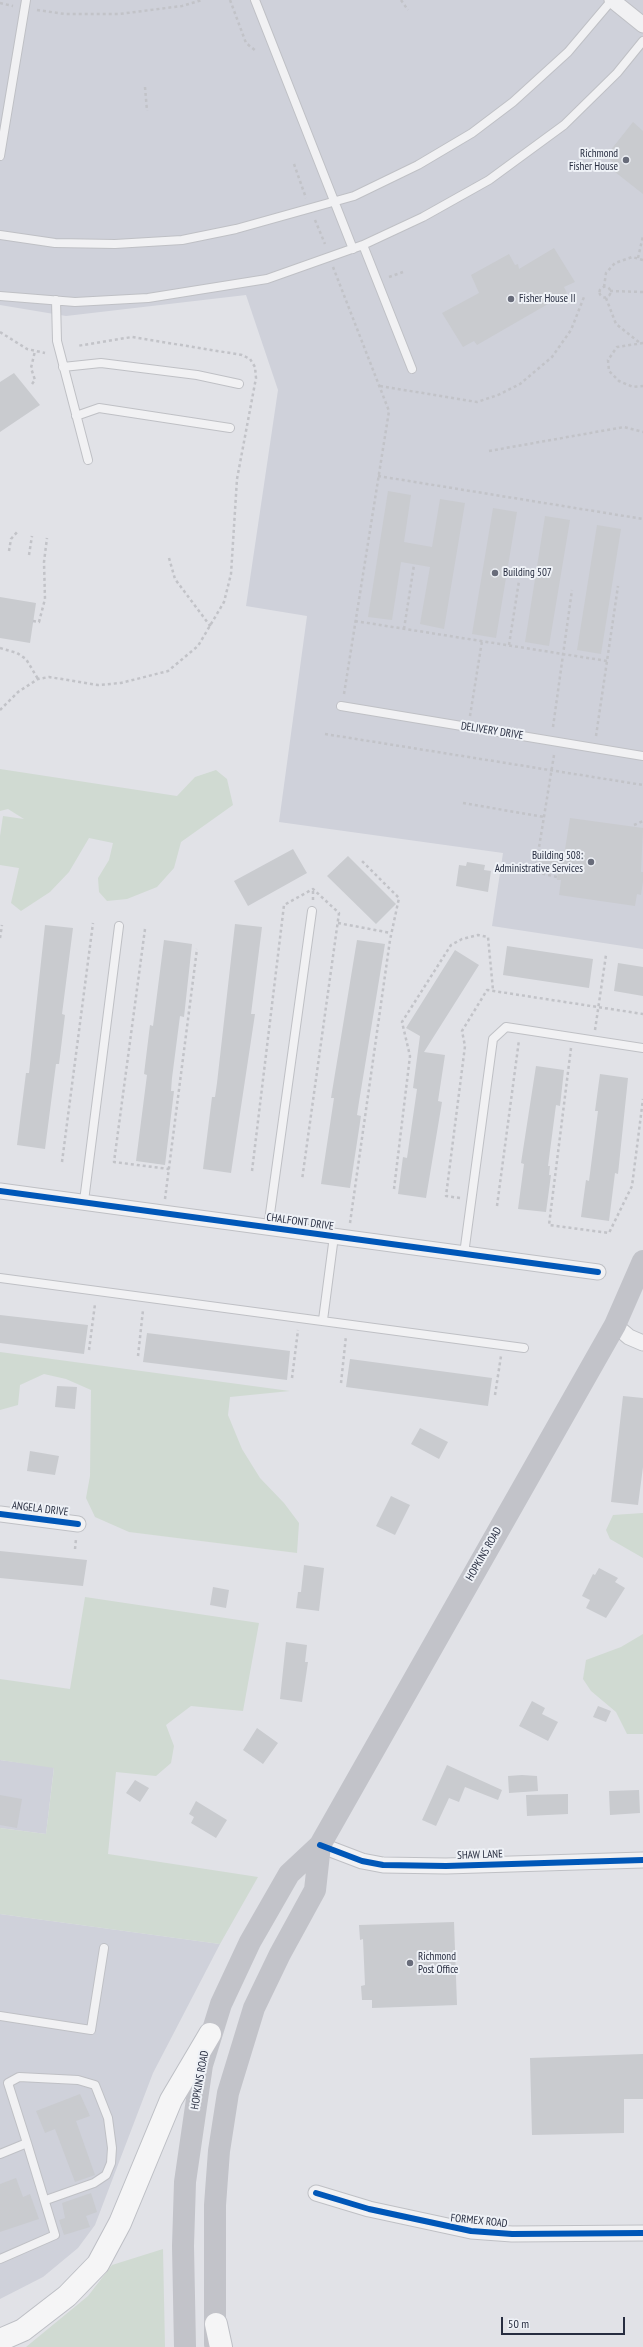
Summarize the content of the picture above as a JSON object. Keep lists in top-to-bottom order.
{
  "streets": {
    "main road": ["HOPKINS ROAD"],
    "street": [
      "CHALFONT DRIVE",
      "ANGELA DRIVE",
      "SHAW LANE",
      "FORMEX ROAD"
    ],
    "lane": ["DELIVERY DRIVE"]
  },
  "crossings": [
    ["HOPKINS ROAD", "SHAW LANE"]
  ],
  "places": [
    "Richmond Fisher House",
    "Fisher House II",
    "Building 507",
    "Building 508: Administrative Services",
    "Richmond Post Office"
  ],
  "scale_bar": "50 m"
}
